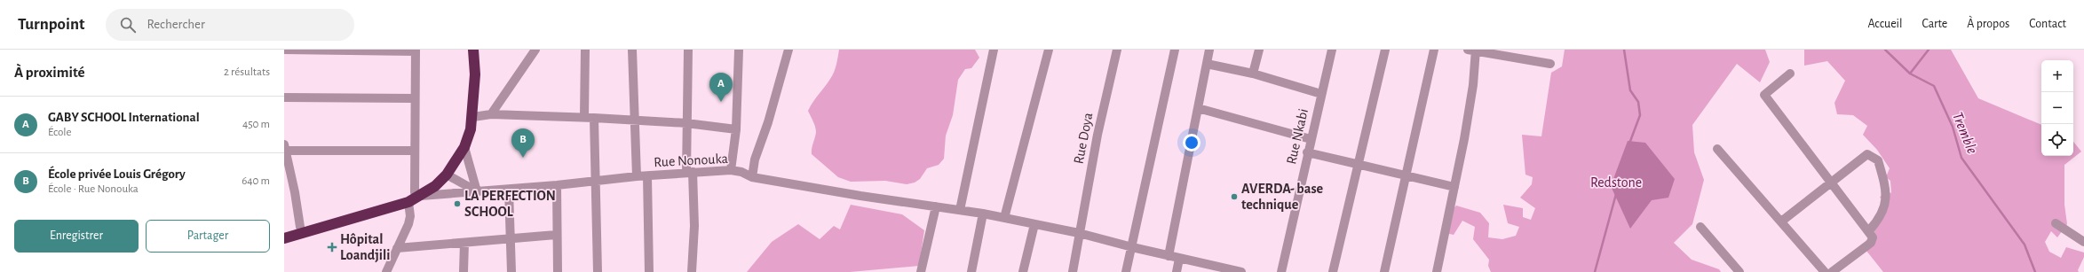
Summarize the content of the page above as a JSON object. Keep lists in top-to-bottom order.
{
  "streets": {
    "street": ["Rue Nkabi", "Rue Doya", "Rue Nonouka"]
  },
  "crossings": [
    ["Rue Doya", "Rue Nonouka"]
  ],
  "water": ["Tremble"],
  "parks": ["Redstone"],
  "places": {
    "other": ["AVERDA- base technique", "LA PERFECTION SCHOOL"],
    "health": ["Hôpital Loandjili"]
  },
  "page": {
    "header": "Turnpoint",
    "search": "Rechercher",
    "nav": [
      "Accueil",
      "Carte",
      "À propos",
      "Contact"
    ],
    "heading": ["À proximité", "2 résultats"],
    "map_buttons": ["+", "−"],
    "pins": ["A", "B"],
    "list": [
      {
        "mark": "A",
        "name": "GABY SCHOOL International",
        "note": "École",
        "value": "450 m"
      },
      {
        "mark": "B",
        "name": "École privée Louis Grégory",
        "note": "École · Rue Nonouka",
        "value": "640 m"
      }
    ],
    "buttons": ["Enregistrer", "Partager"]
  }
}
